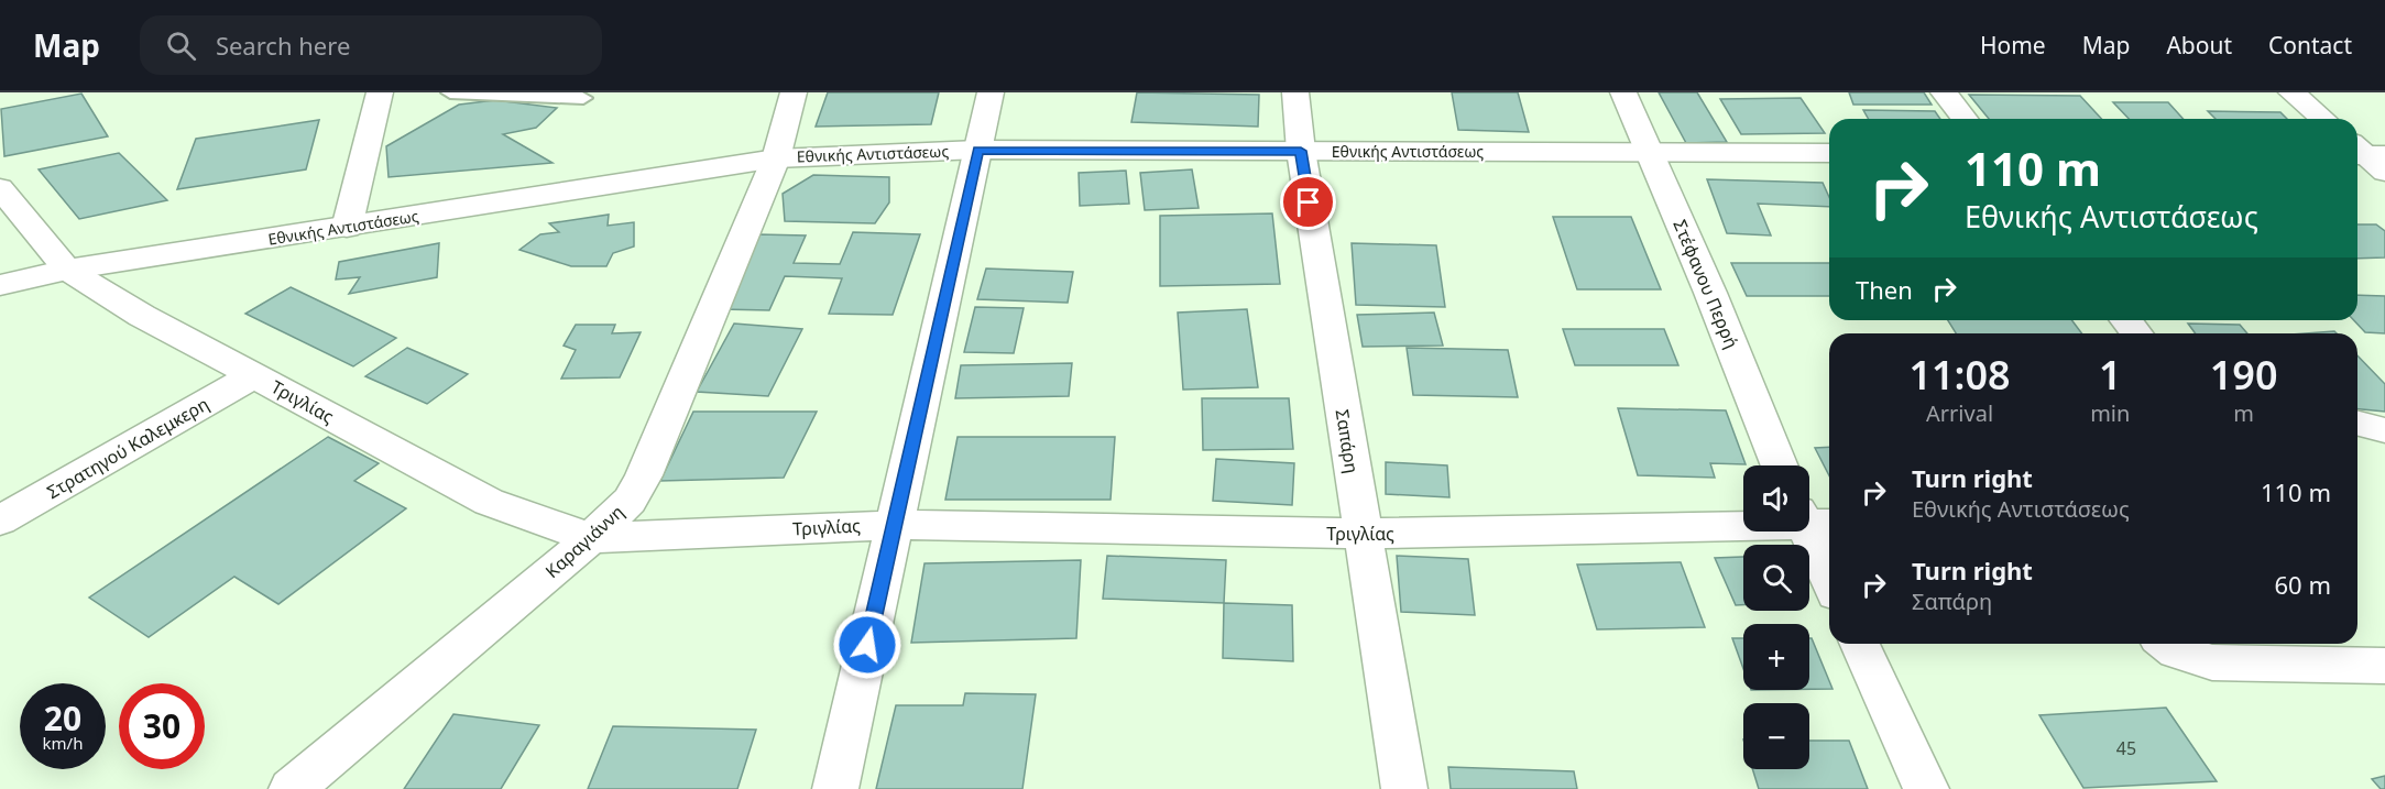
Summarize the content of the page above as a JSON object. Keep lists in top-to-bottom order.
{
  "streets": {
    "street": [
      "Εθνικής Αντιστάσεως",
      "Στέφανου Περρή",
      "Τριγλίας",
      "Σαπάρη",
      "Στρατηγού Καλεμκερη",
      "Καραγιάννη"
    ]
  },
  "crossings": [
    ["Εθνικής Αντιστάσεως", "Στέφανου Περρή"],
    ["Εθνικής Αντιστάσεως", "Τριγλίας"],
    ["Εθνικής Αντιστάσεως", "Σαπάρη"],
    ["Εθνικής Αντιστάσεως", "Καραγιάννη"],
    ["Τριγλίας", "Σαπάρη"],
    ["Τριγλίας", "Στρατηγού Καλεμκερη"],
    ["Τριγλίας", "Καραγιάννη"]
  ],
  "house_numbers": ["45"],
  "page": {
    "header": "Map",
    "search": "Search here",
    "nav": [
      "Home",
      "Map",
      "About",
      "Contact"
    ],
    "turn": ["110 m", "Εθνικής Αντιστάσεως"],
    "then": "Then",
    "eta": [
      "11:08",
      "Arrival",
      "1",
      "min",
      "190",
      "m"
    ],
    "list": [
      {
        "name": "Turn right",
        "note": "Εθνικής Αντιστάσεως",
        "value": "110 m"
      },
      {
        "name": "Turn right",
        "note": "Σαπάρη",
        "value": "60 m"
      }
    ],
    "map_buttons": ["+", "−"],
    "speed": "20 km/h",
    "limit": "30"
  }
}
